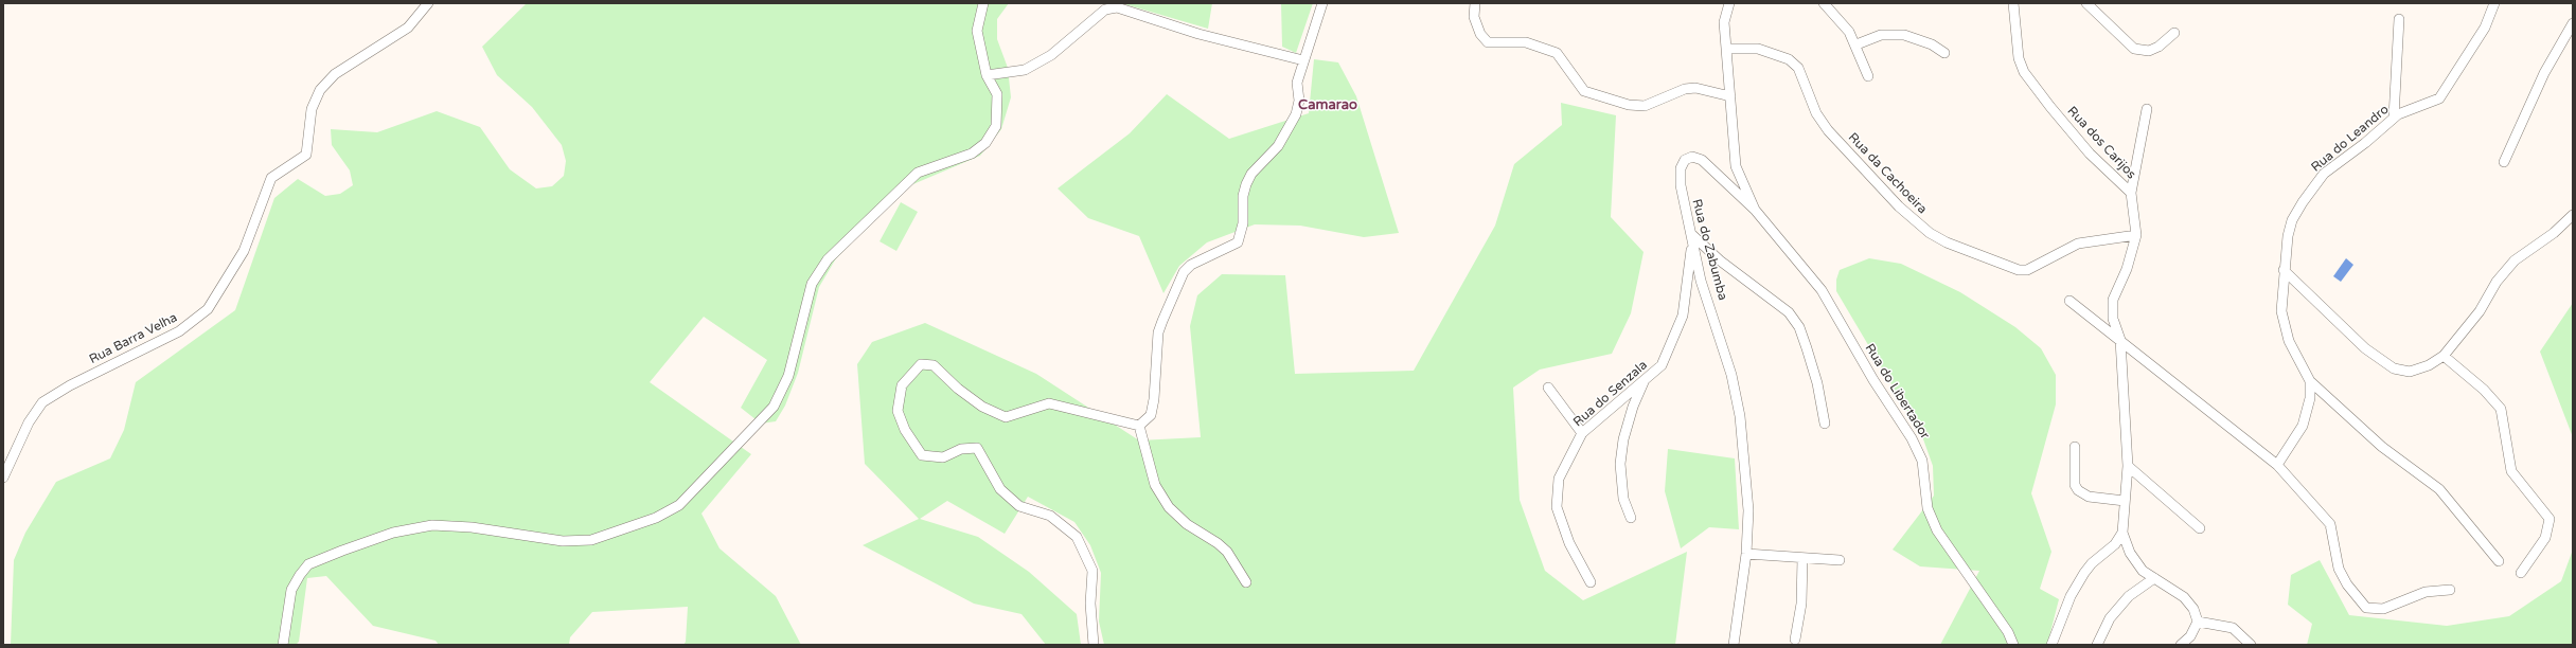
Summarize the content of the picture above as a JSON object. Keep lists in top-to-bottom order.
{
  "streets": {
    "street": [
      "Rua do Leandro",
      "Rua dos Carijos",
      "Rua da Cachoeira",
      "Rua do Zabumba",
      "Rua Barra Velha",
      "Rua do Libertador",
      "Rua do Senzala"
    ]
  },
  "crossings": [
    ["Rua dos Carijos", "Rua da Cachoeira"],
    ["Rua do Zabumba", "Rua do Libertador"],
    ["Rua do Zabumba", "Rua do Senzala"]
  ],
  "districts": ["Camarao"]
}
